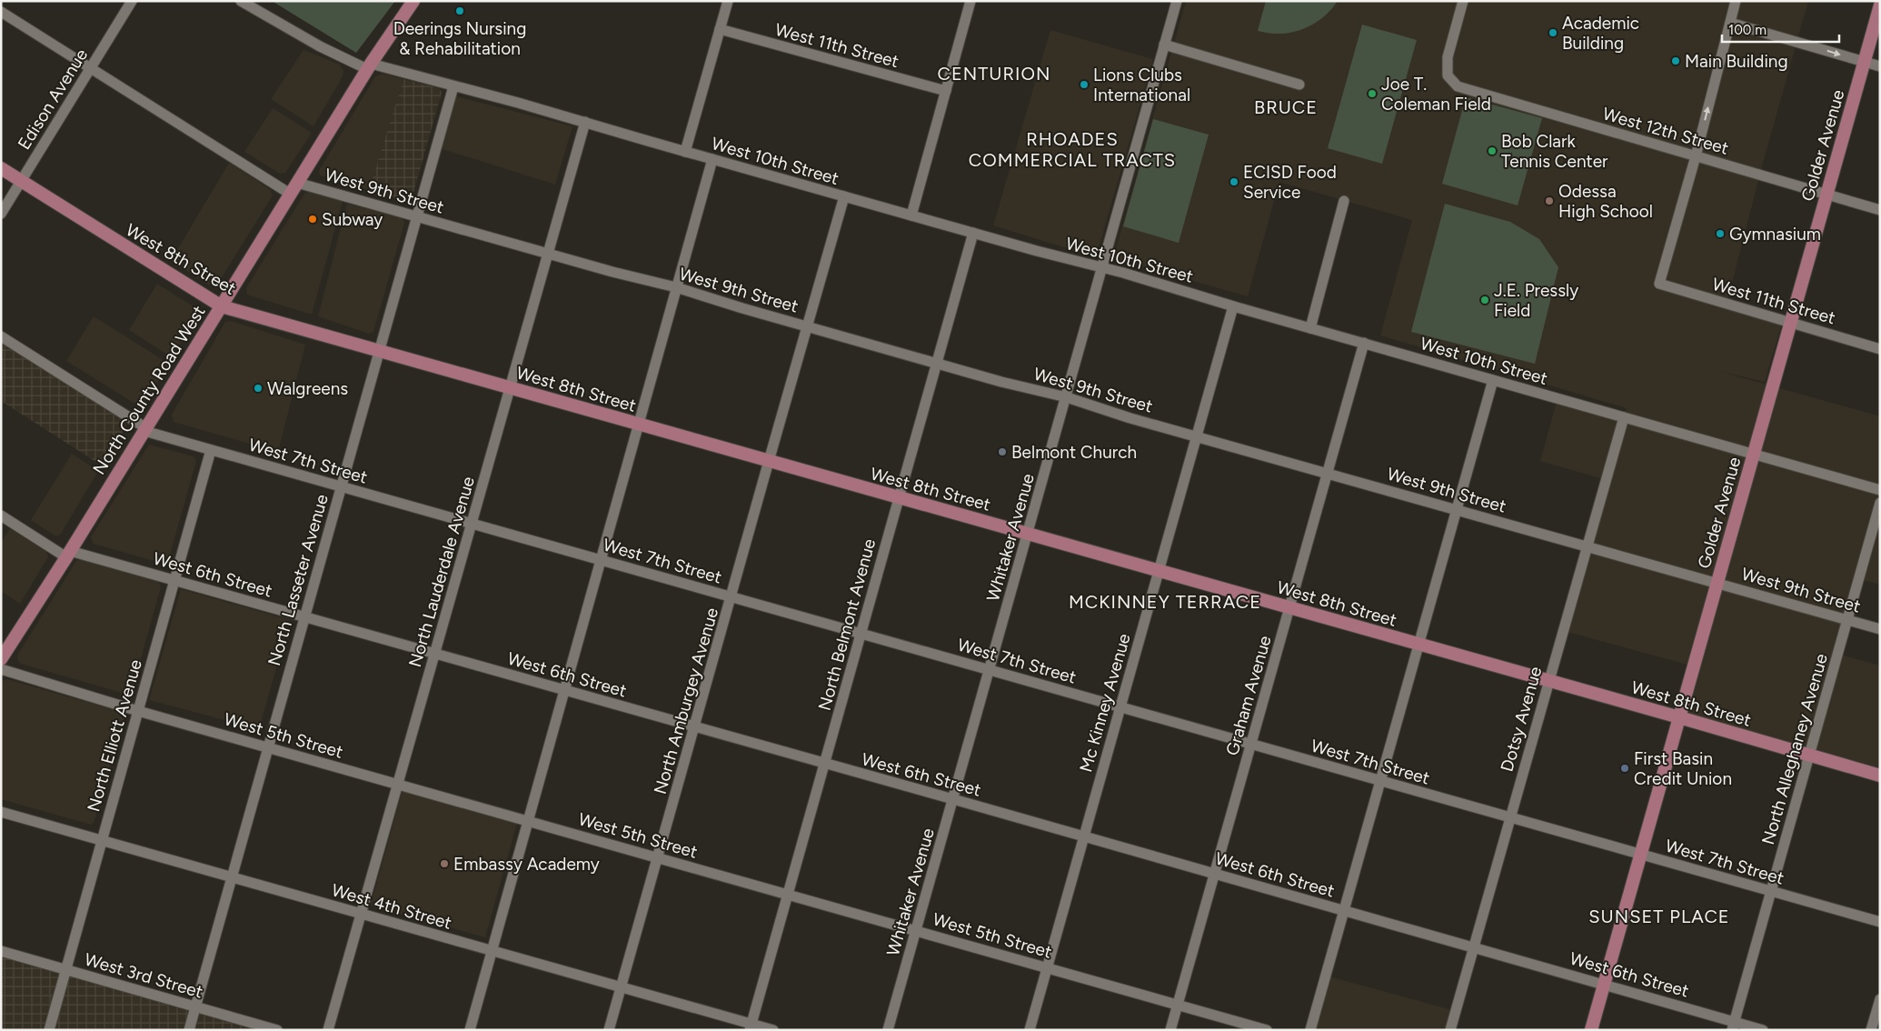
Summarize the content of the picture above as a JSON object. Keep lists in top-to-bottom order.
{
  "streets": {
    "main road": ["Golder Avenue", "West 8th Street", "North County Road West"],
    "street": [
      "West 11th Street",
      "Edison Avenue",
      "West 12th Street",
      "West 10th Street",
      "West 9th Street",
      "West 7th Street",
      "Whitaker Avenue",
      "North Lauderdale Avenue",
      "West 6th Street",
      "North Lasseter Avenue",
      "North Belmont Avenue",
      "Graham Avenue",
      "North Amburgey Avenue",
      "Mc Kinney Avenue",
      "Dotsy Avenue",
      "North Elliott Avenue",
      "West 5th Street",
      "North Alleghaney Avenue",
      "West 4th Street",
      "West 3rd Street"
    ]
  },
  "crossings": [
    ["West 11th Street", "West 12th Street"],
    ["West 11th Street", "Golder Avenue"],
    ["Edison Avenue", "West 9th Street"],
    ["Edison Avenue", "West 8th Street"],
    ["West 12th Street", "Golder Avenue"],
    ["Golder Avenue", "West 10th Street"],
    ["Golder Avenue", "West 9th Street"],
    ["Golder Avenue", "West 8th Street"],
    ["Golder Avenue", "West 7th Street"],
    ["Golder Avenue", "West 6th Street"],
    ["West 10th Street", "North County Road West"],
    ["West 10th Street", "Whitaker Avenue"],
    ["West 10th Street", "North Lauderdale Avenue"],
    ["West 10th Street", "North Lasseter Avenue"],
    ["West 10th Street", "North Belmont Avenue"],
    ["West 10th Street", "Graham Avenue"],
    ["West 10th Street", "North Amburgey Avenue"],
    ["West 10th Street", "Mc Kinney Avenue"],
    ["West 10th Street", "Dotsy Avenue"],
    ["West 9th Street", "North County Road West"],
    ["West 9th Street", "Whitaker Avenue"],
    ["West 9th Street", "North Lauderdale Avenue"],
    ["West 9th Street", "North Lasseter Avenue"],
    ["West 9th Street", "North Belmont Avenue"],
    ["West 9th Street", "Graham Avenue"],
    ["West 9th Street", "North Amburgey Avenue"],
    ["West 9th Street", "Mc Kinney Avenue"],
    ["West 9th Street", "Dotsy Avenue"],
    ["West 9th Street", "North Alleghaney Avenue"],
    ["West 8th Street", "North County Road West"],
    ["West 8th Street", "Whitaker Avenue"],
    ["West 8th Street", "North Lauderdale Avenue"],
    ["West 8th Street", "North Lasseter Avenue"],
    ["West 8th Street", "North Belmont Avenue"],
    ["West 8th Street", "Graham Avenue"],
    ["West 8th Street", "North Amburgey Avenue"],
    ["West 8th Street", "Mc Kinney Avenue"],
    ["West 8th Street", "Dotsy Avenue"],
    ["West 8th Street", "North Alleghaney Avenue"],
    ["North County Road West", "West 7th Street"],
    ["North County Road West", "West 6th Street"],
    ["West 7th Street", "Whitaker Avenue"],
    ["West 7th Street", "North Lauderdale Avenue"],
    ["West 7th Street", "North Lasseter Avenue"],
    ["West 7th Street", "North Belmont Avenue"],
    ["West 7th Street", "Graham Avenue"],
    ["West 7th Street", "North Amburgey Avenue"],
    ["West 7th Street", "Mc Kinney Avenue"],
    ["West 7th Street", "Dotsy Avenue"],
    ["West 7th Street", "North Elliott Avenue"],
    ["West 7th Street", "North Alleghaney Avenue"],
    ["Whitaker Avenue", "West 6th Street"],
    ["Whitaker Avenue", "West 5th Street"],
    ["North Lauderdale Avenue", "West 6th Street"],
    ["North Lauderdale Avenue", "West 5th Street"],
    ["North Lauderdale Avenue", "West 4th Street"],
    ["West 6th Street", "North Lasseter Avenue"],
    ["West 6th Street", "North Belmont Avenue"],
    ["West 6th Street", "Graham Avenue"],
    ["West 6th Street", "North Amburgey Avenue"],
    ["West 6th Street", "Mc Kinney Avenue"],
    ["West 6th Street", "Dotsy Avenue"],
    ["West 6th Street", "North Elliott Avenue"],
    ["West 6th Street", "North Alleghaney Avenue"],
    ["North Lasseter Avenue", "West 5th Street"],
    ["North Lasseter Avenue", "West 4th Street"],
    ["North Lasseter Avenue", "West 3rd Street"],
    ["North Belmont Avenue", "West 5th Street"],
    ["North Belmont Avenue", "West 4th Street"],
    ["Graham Avenue", "West 5th Street"],
    ["North Amburgey Avenue", "West 5th Street"],
    ["North Amburgey Avenue", "West 4th Street"],
    ["Mc Kinney Avenue", "West 5th Street"],
    ["North Elliott Avenue", "West 5th Street"],
    ["North Elliott Avenue", "West 4th Street"],
    ["North Elliott Avenue", "West 3rd Street"]
  ],
  "districts": [
    "CENTURION",
    "BRUCE",
    "RHOADES COMMERCIAL TRACTS",
    "MCKINNEY TERRACE",
    "SUNSET PLACE"
  ],
  "places": [
    "Deerings Nursing & Rehabilitation",
    "Academic Building",
    "Main Building",
    "Lions Clubs International",
    "Joe T. Coleman Field",
    "Bob Clark Tennis Center",
    "ECISD Food Service",
    "Odessa High School",
    "Subway",
    "Gymnasium",
    "J.E. Pressly Field",
    "Walgreens",
    "Belmont Church",
    "First Basin Credit Union",
    "Embassy Academy"
  ],
  "scale_bar": "100 m"
}
